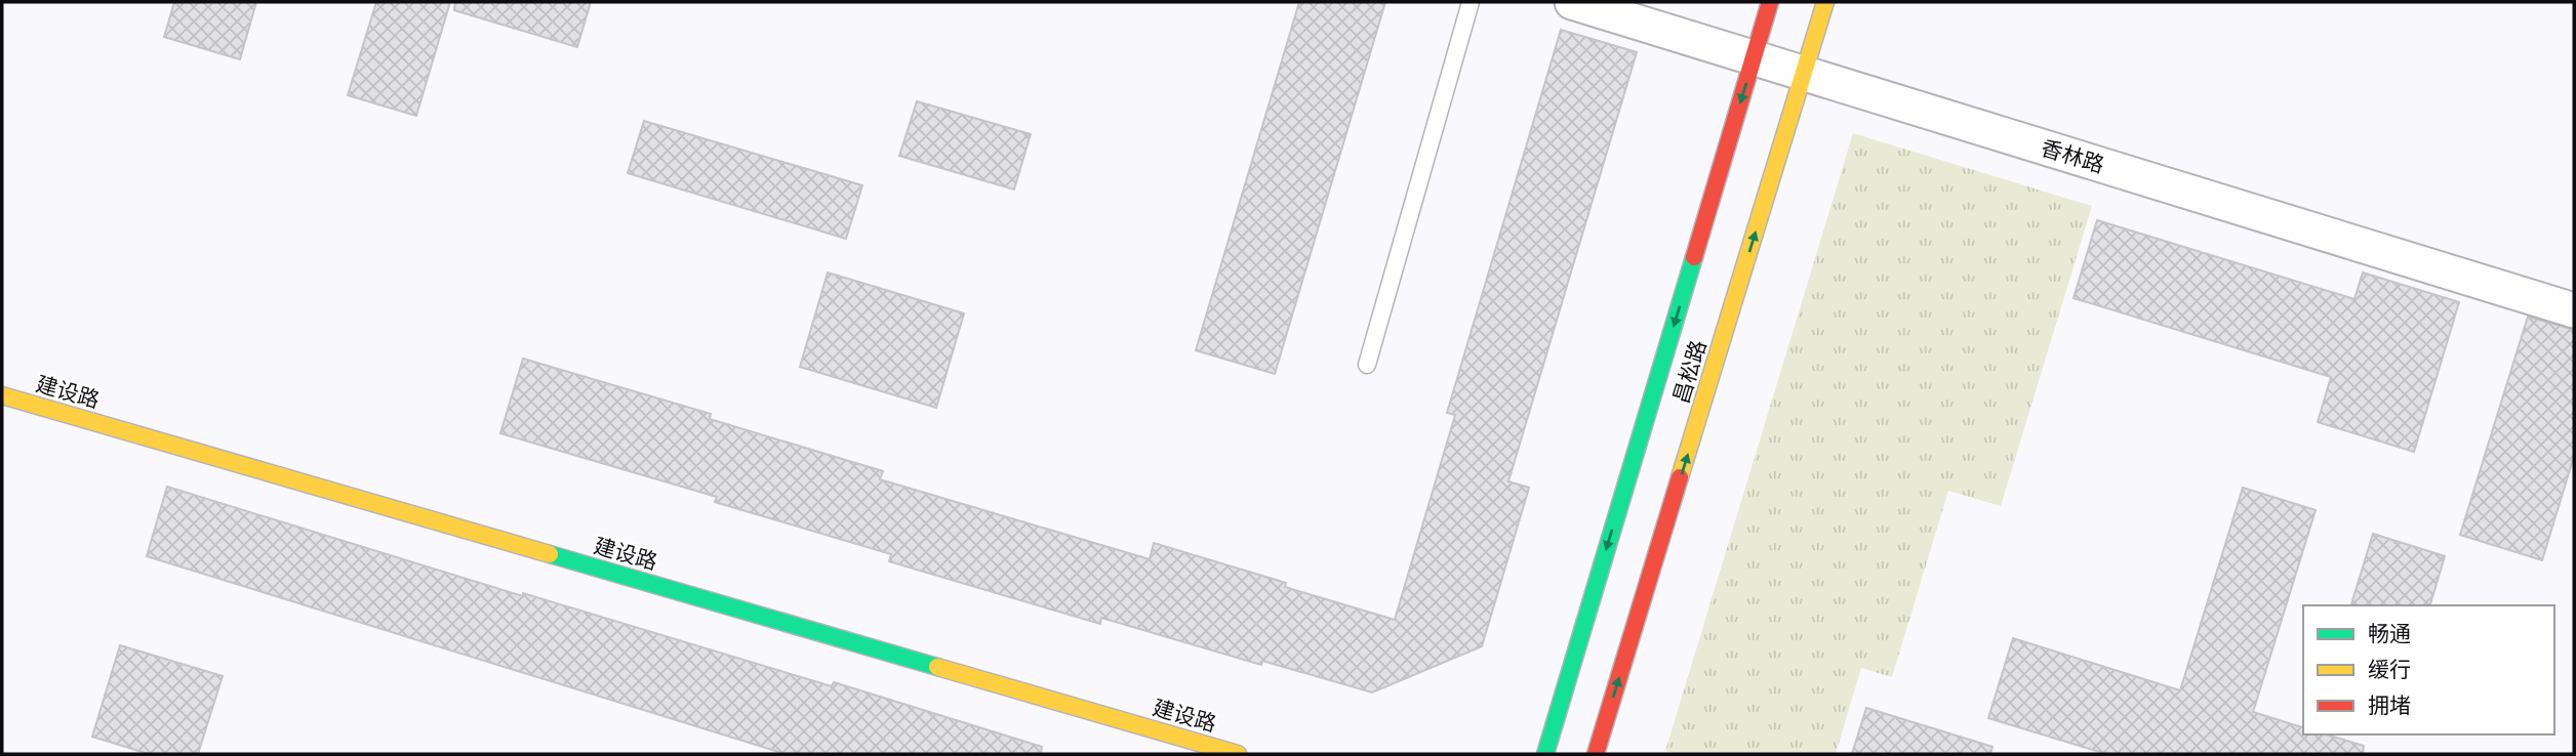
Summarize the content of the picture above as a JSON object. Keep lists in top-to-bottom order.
{
  "streets": {
    "main road": ["昌松路", "建设路"],
    "street": ["香林路"]
  },
  "crossings": [
    ["香林路", "昌松路"]
  ],
  "legend": ["畅通", "缓行", "拥堵"]
}
